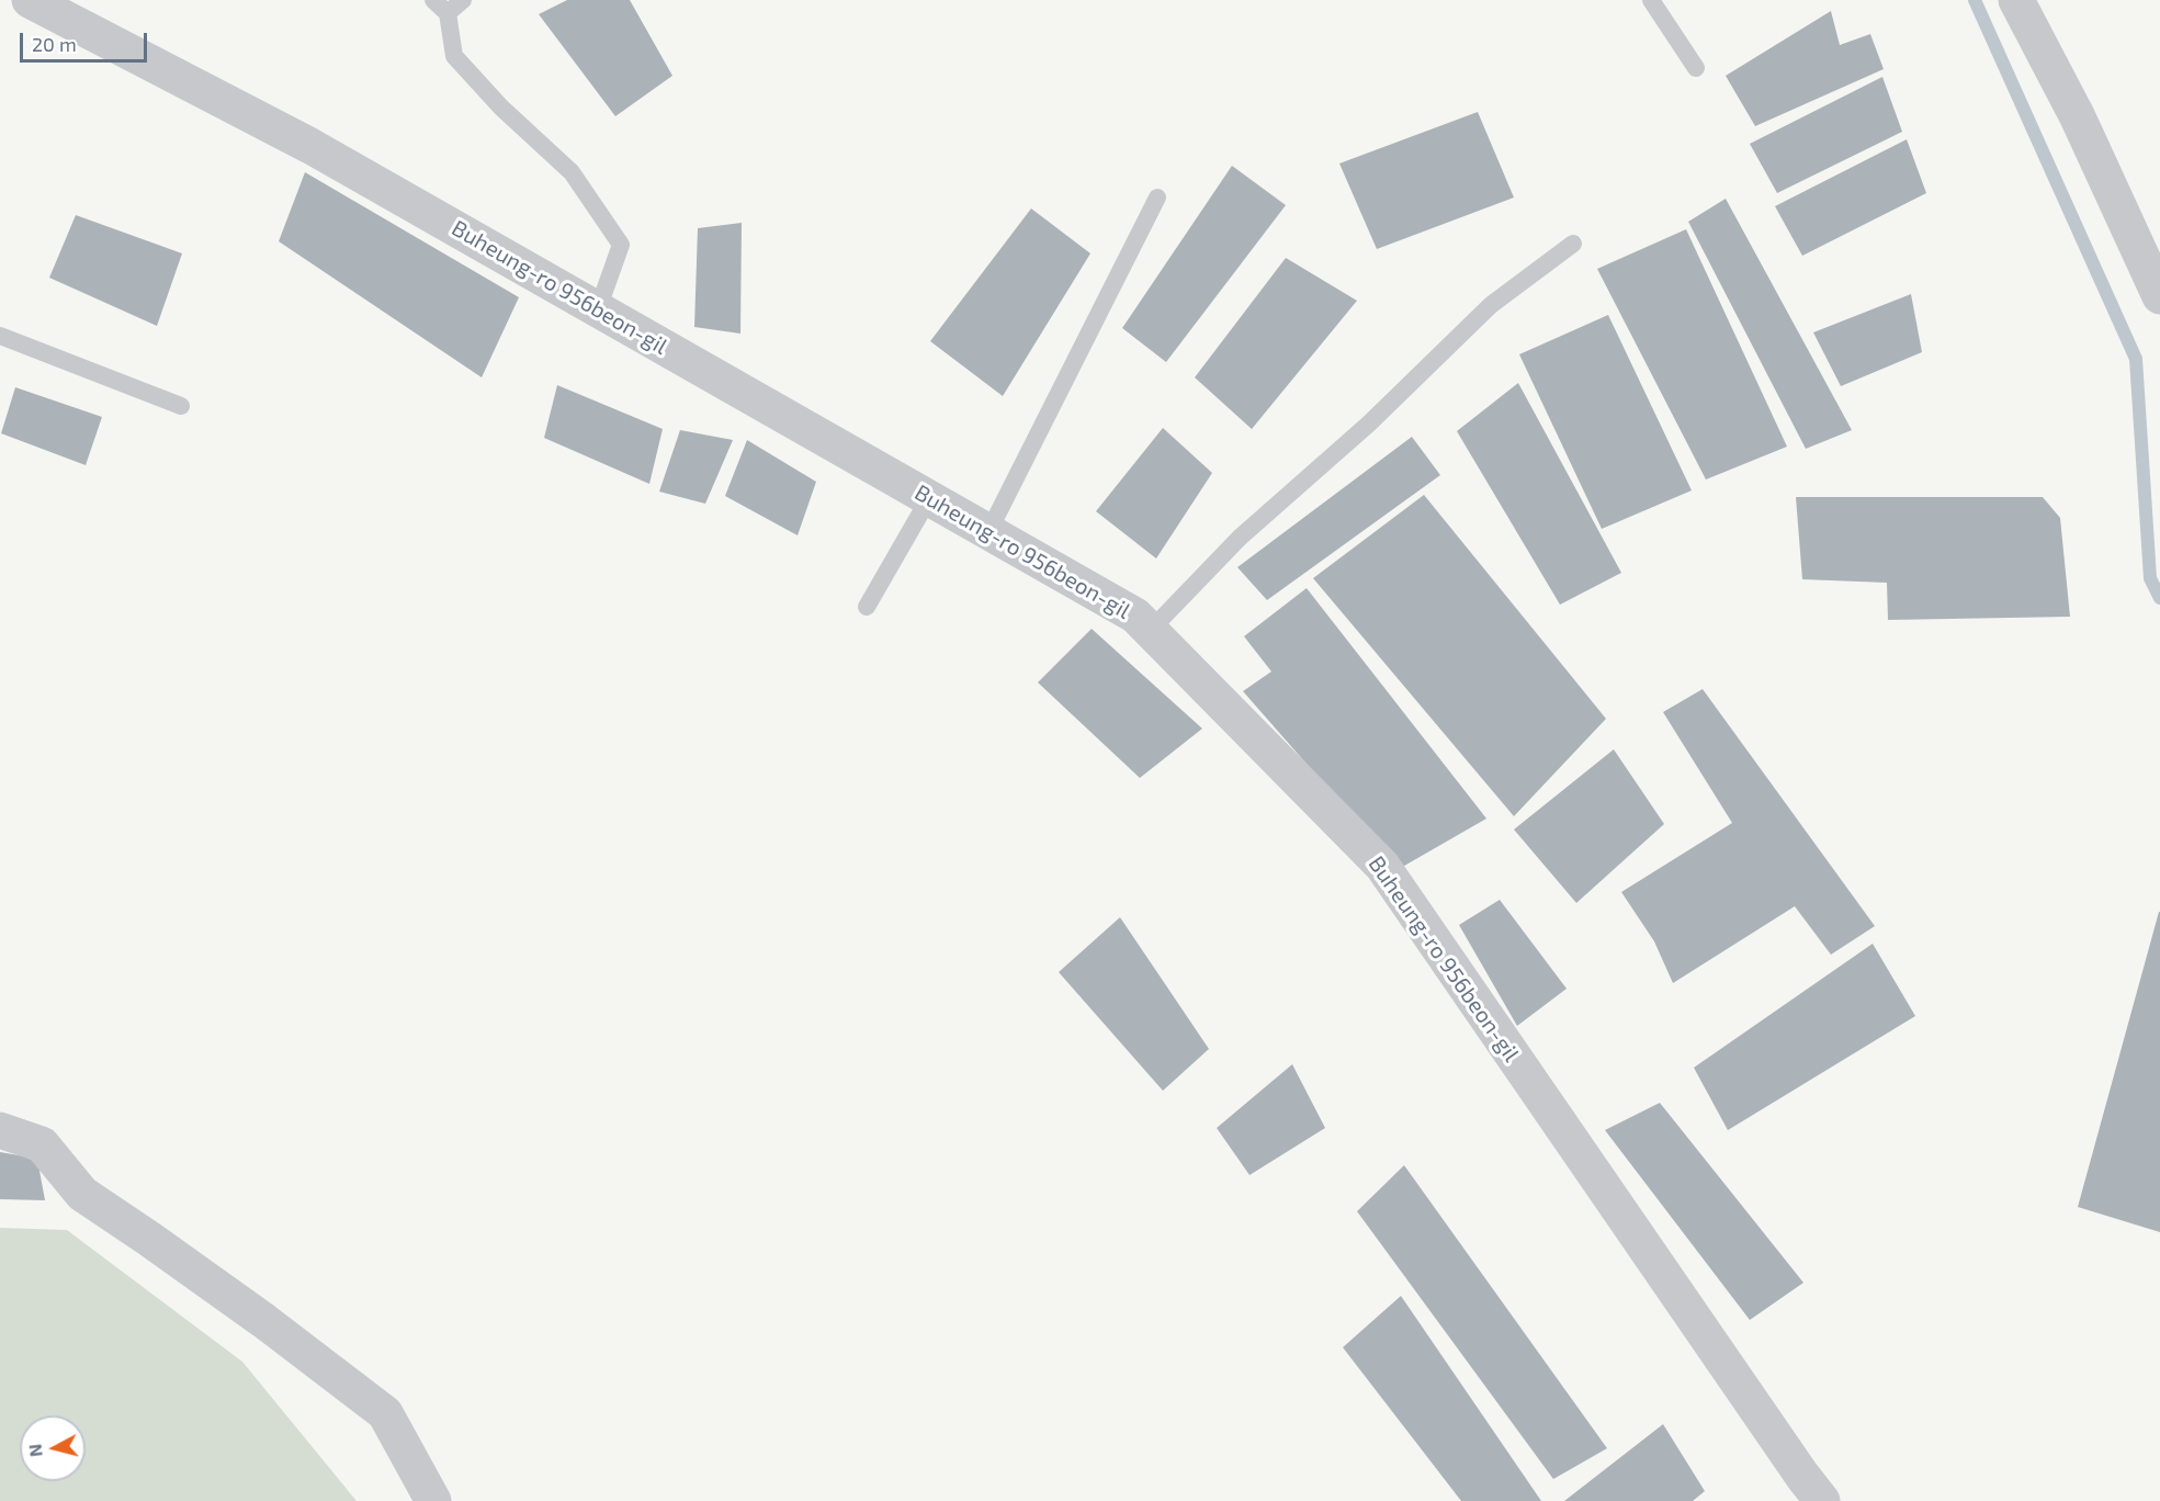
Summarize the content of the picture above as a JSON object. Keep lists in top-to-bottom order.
{
  "streets": {
    "street": ["Buheung-ro 956beon-gil"]
  },
  "scale_bar": "20 m",
  "north": "left"
}
